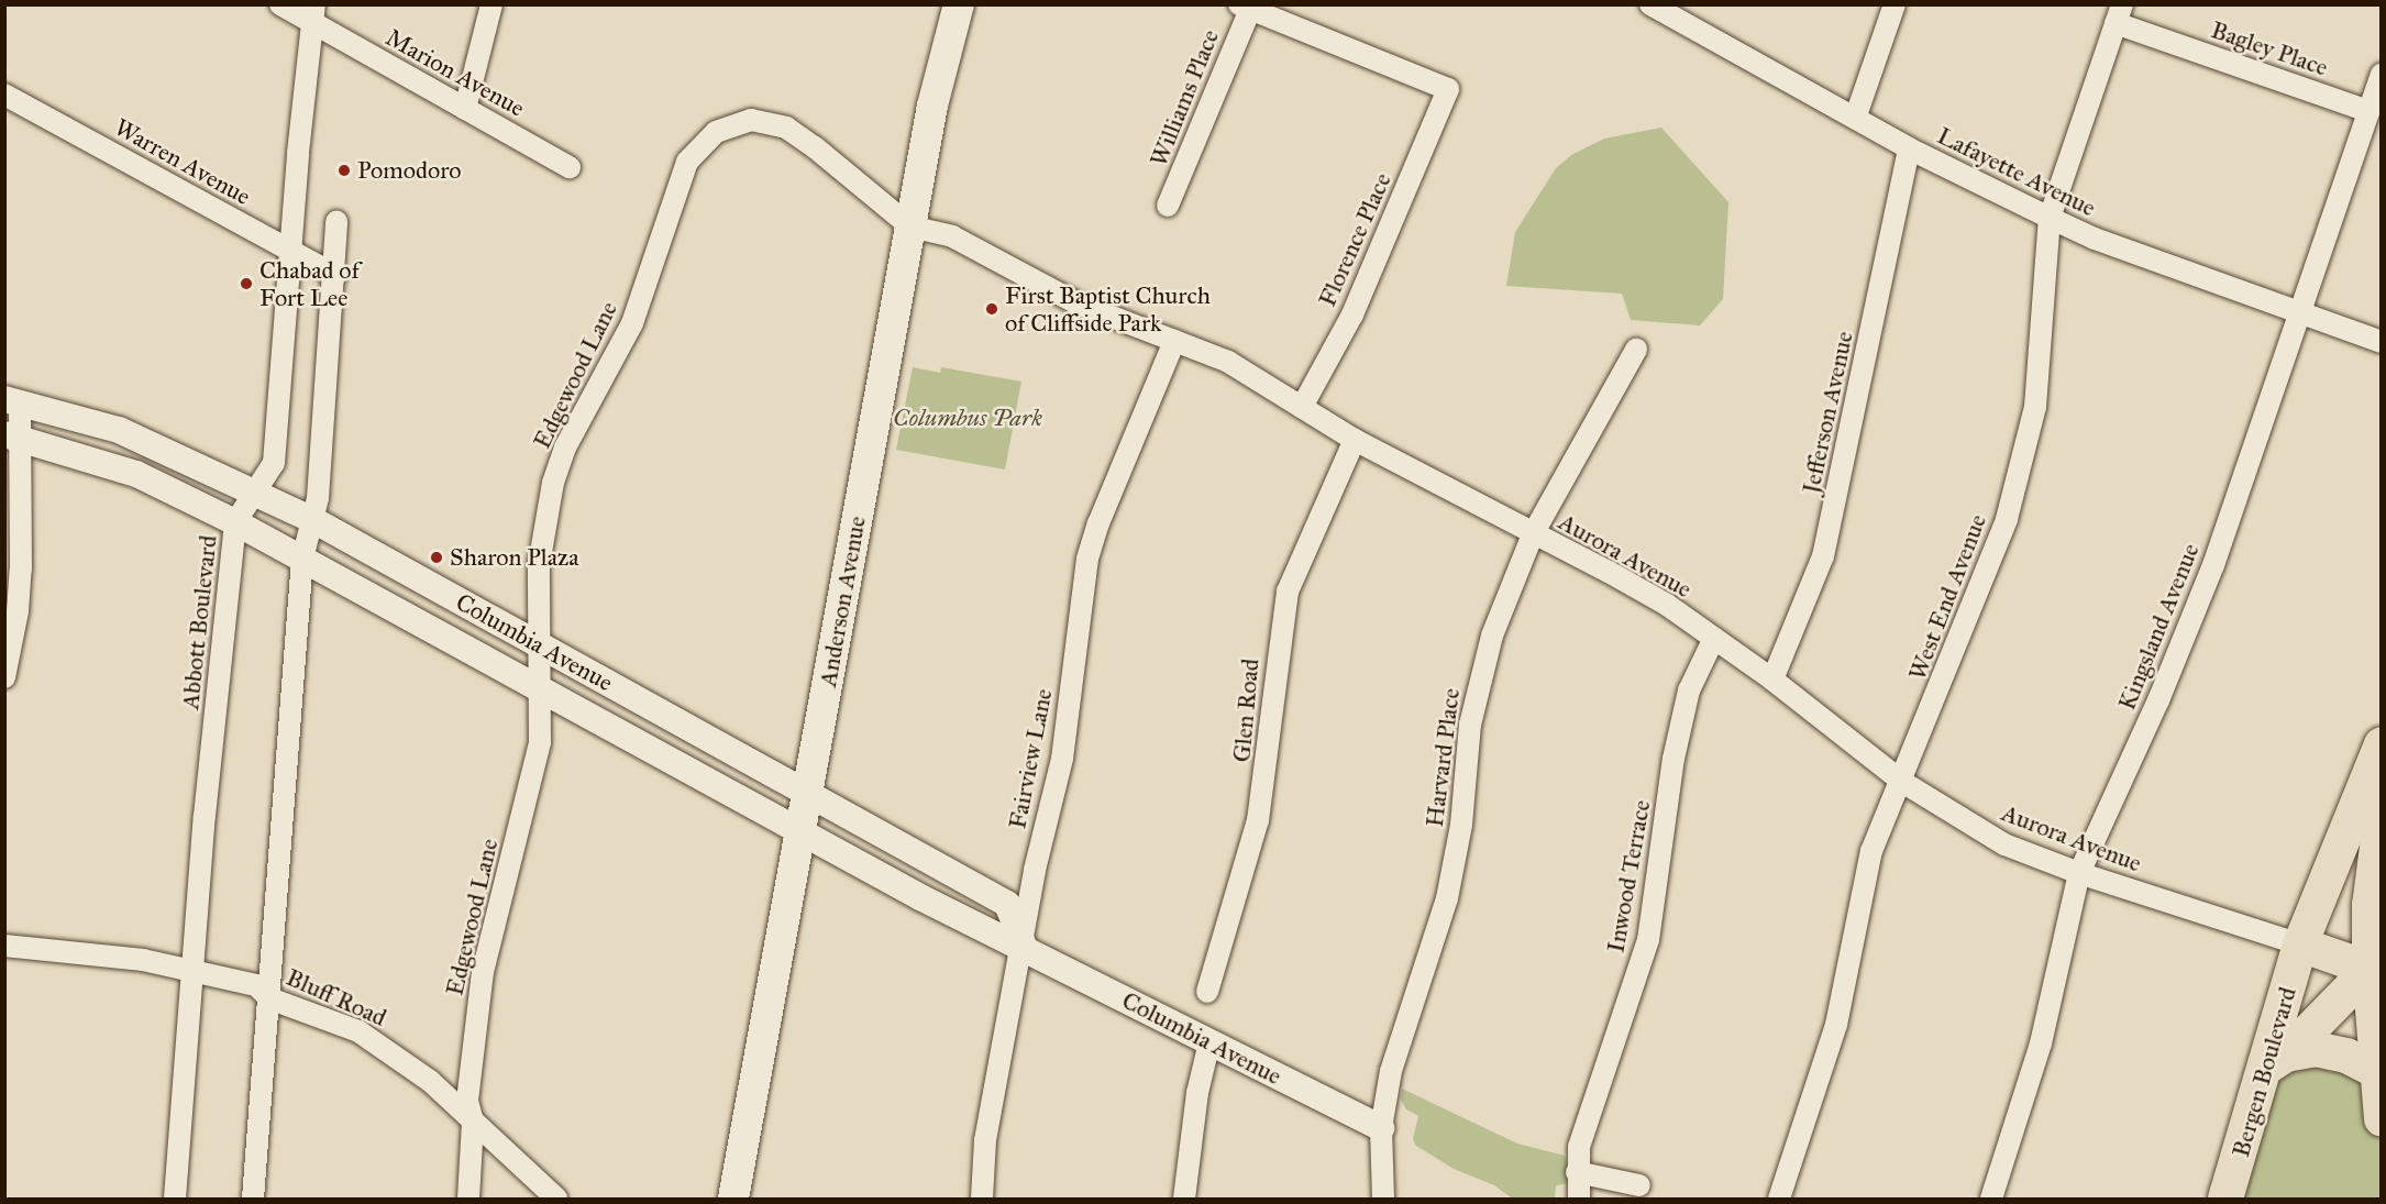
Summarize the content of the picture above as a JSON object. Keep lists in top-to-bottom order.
{
  "streets": {
    "main road": ["Anderson Avenue", "Bergen Boulevard"],
    "street": [
      "Bagley Place",
      "Marion Avenue",
      "Williams Place",
      "Warren Avenue",
      "Lafayette Avenue",
      "Florence Place",
      "Edgewood Lane",
      "Jefferson Avenue",
      "Aurora Avenue",
      "West End Avenue",
      "Abbott Boulevard",
      "Kingsland Avenue",
      "Columbia Avenue",
      "Glen Road",
      "Harvard Place",
      "Fairview Lane",
      "Inwood Terrace",
      "Bluff Road"
    ]
  },
  "crossings": [
    ["Bagley Place", "West End Avenue"],
    ["Bagley Place", "Kingsland Avenue"],
    ["Marion Avenue", "Abbott Boulevard"],
    ["Williams Place", "Florence Place"],
    ["Warren Avenue", "Abbott Boulevard"],
    ["Lafayette Avenue", "Jefferson Avenue"],
    ["Lafayette Avenue", "West End Avenue"],
    ["Lafayette Avenue", "Kingsland Avenue"],
    ["Florence Place", "Aurora Avenue"],
    ["Edgewood Lane", "Aurora Avenue"],
    ["Edgewood Lane", "Anderson Avenue"],
    ["Edgewood Lane", "Columbia Avenue"],
    ["Edgewood Lane", "Bluff Road"],
    ["Jefferson Avenue", "Aurora Avenue"],
    ["Aurora Avenue", "West End Avenue"],
    ["Aurora Avenue", "Anderson Avenue"],
    ["Aurora Avenue", "Kingsland Avenue"],
    ["Aurora Avenue", "Glen Road"],
    ["Aurora Avenue", "Harvard Place"],
    ["Aurora Avenue", "Fairview Lane"],
    ["Aurora Avenue", "Inwood Terrace"],
    ["Aurora Avenue", "Bergen Boulevard"],
    ["Anderson Avenue", "Columbia Avenue"],
    ["Abbott Boulevard", "Columbia Avenue"],
    ["Abbott Boulevard", "Bluff Road"],
    ["Columbia Avenue", "Harvard Place"],
    ["Columbia Avenue", "Fairview Lane"]
  ],
  "parks": ["Columbus Park"],
  "places": [
    "Pomodoro",
    "Chabad of Fort Lee",
    "First Baptist Church of Cliffside Park",
    "Sharon Plaza"
  ]
}
